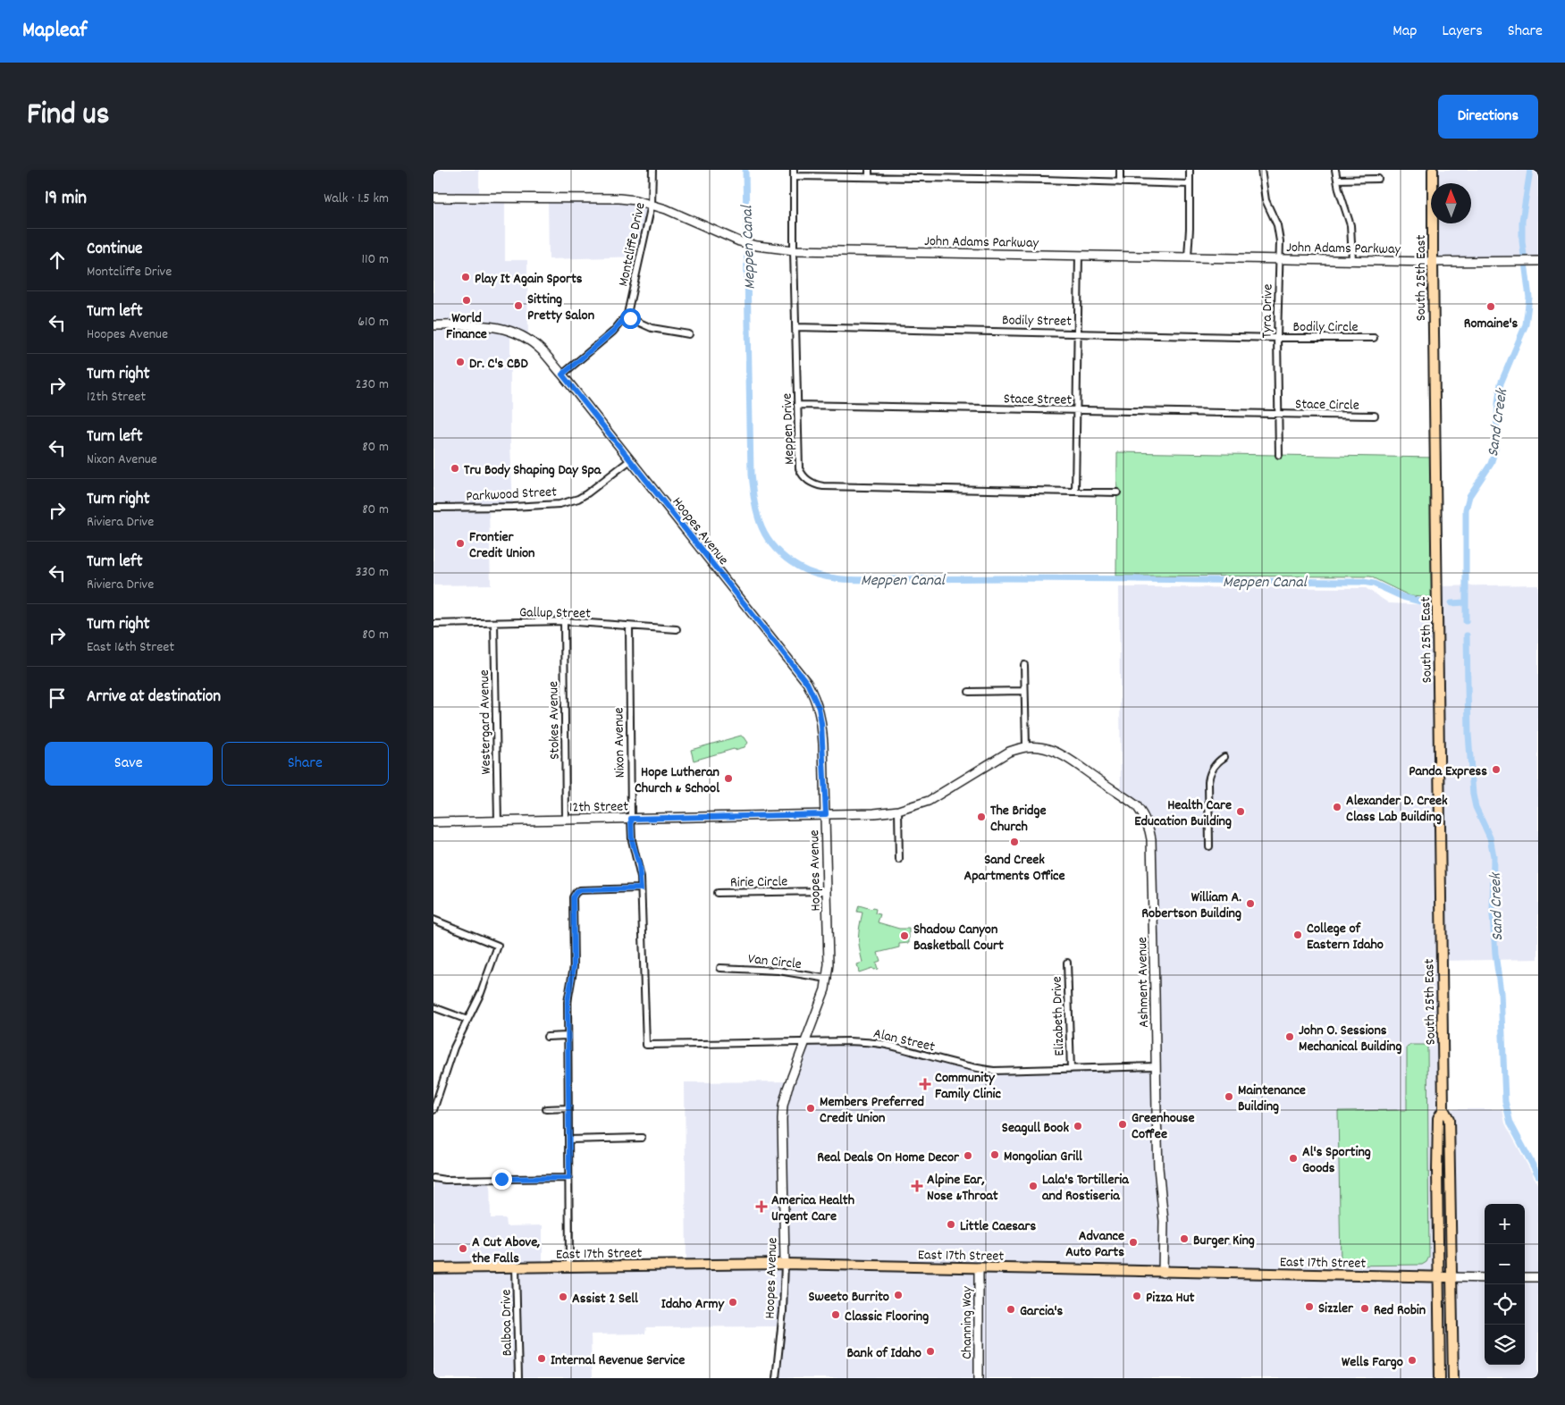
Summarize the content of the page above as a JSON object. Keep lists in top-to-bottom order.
{
  "streets": {
    "main road": ["South 25th East", "East 17th Street"],
    "street": [
      "John Adams Parkway",
      "Montcliffe Drive",
      "Tyra Drive",
      "Bodily Street",
      "Bodily Circle",
      "Stace Street",
      "Stace Circle",
      "Meppen Drive",
      "Parkwood Street",
      "Hoopes Avenue",
      "Gallup Street",
      "Stokes Avenue",
      "Westergard Avenue",
      "Nixon Avenue",
      "12th Street",
      "Ririe Circle",
      "Van Circle",
      "Ashment Avenue",
      "Elizabeth Drive",
      "Alan Street",
      "Balboa Drive",
      "Channing Way"
    ]
  },
  "crossings": [
    ["John Adams Parkway", "Montcliffe Drive"],
    ["John Adams Parkway", "South 25th East"],
    ["John Adams Parkway", "Tyra Drive"],
    ["John Adams Parkway", "Meppen Drive"],
    ["Montcliffe Drive", "Hoopes Avenue"],
    ["South 25th East", "East 17th Street"],
    ["Tyra Drive", "Bodily Street"],
    ["Tyra Drive", "Bodily Circle"],
    ["Tyra Drive", "Stace Street"],
    ["Tyra Drive", "Stace Circle"],
    ["Bodily Street", "Bodily Circle"],
    ["Bodily Street", "Meppen Drive"],
    ["Stace Street", "Stace Circle"],
    ["Stace Street", "Meppen Drive"],
    ["Parkwood Street", "Hoopes Avenue"],
    ["Hoopes Avenue", "12th Street"],
    ["Hoopes Avenue", "Ririe Circle"],
    ["Hoopes Avenue", "Van Circle"],
    ["Hoopes Avenue", "Alan Street"],
    ["Hoopes Avenue", "East 17th Street"],
    ["Gallup Street", "Stokes Avenue"],
    ["Gallup Street", "Westergard Avenue"],
    ["Gallup Street", "Nixon Avenue"],
    ["Stokes Avenue", "12th Street"],
    ["Westergard Avenue", "12th Street"],
    ["Nixon Avenue", "12th Street"],
    ["Nixon Avenue", "Alan Street"],
    ["12th Street", "Ashment Avenue"],
    ["Ashment Avenue", "Alan Street"],
    ["Ashment Avenue", "East 17th Street"],
    ["Elizabeth Drive", "Alan Street"],
    ["East 17th Street", "Balboa Drive"],
    ["East 17th Street", "Channing Way"]
  ],
  "water": ["Meppen Canal", "Sand Creek"],
  "places": {
    "other": [
      "Play It Again Sports",
      "World Finance",
      "Sitting Pretty Salon",
      "Romaine's",
      "Dr. C's CBD",
      "Tru Body Shaping Day Spa",
      "Frontier Credit Union",
      "Panda Express",
      "Hope Lutheran Church & School",
      "Alexander D. Creek Class Lab Building",
      "Health Care Education Building",
      "The Bridge Church",
      "Sand Creek Apartments Office",
      "William A. Robertson Building",
      "College of Eastern Idaho",
      "Shadow Canyon Basketball Court",
      "John O. Sessions Mechanical Building",
      "Maintenance Building",
      "Members Preferred Credit Union",
      "Greenhouse Coffee",
      "Seagull Book",
      "Mongolian Grill",
      "Real Deals On Home Decor",
      "Al's Sporting Goods",
      "Lala's Tortilleria and Rostiseria",
      "Little Caesars",
      "Burger King",
      "Advance Auto Parts",
      "A Cut Above, the Falls",
      "Sweeto Burrito",
      "Pizza Hut",
      "Assist 2 Sell",
      "Idaho Army",
      "Sizzler",
      "Red Robin",
      "Garcia's",
      "Classic Flooring",
      "Bank of Idaho",
      "Internal Revenue Service",
      "Wells Fargo"
    ],
    "health": ["Community Family Clinic", "Alpine Ear, Nose &Throat", "America Health Urgent Care"]
  },
  "north": "top",
  "page": {
    "header": "Mapleaf",
    "nav": ["Map", "Layers", "Share"],
    "title": "Find us",
    "buttons": [
      "Directions",
      ["Save", "Share"]
    ],
    "heading": ["19 min", "Walk · 1.5 km"],
    "list": [
      ["Continue", "Montcliffe Drive", "110 m"],
      ["Turn left", "Hoopes Avenue", "610 m"],
      ["Turn right", "12th Street", "230 m"],
      ["Turn left", "Nixon Avenue", "80 m"],
      ["Turn right", "Riviera Drive", "80 m"],
      ["Turn left", "Riviera Drive", "330 m"],
      ["Turn right", "East 16th Street", "80 m"],
      "Arrive at destination"
    ],
    "map_buttons": ["+", "−"]
  }
}
